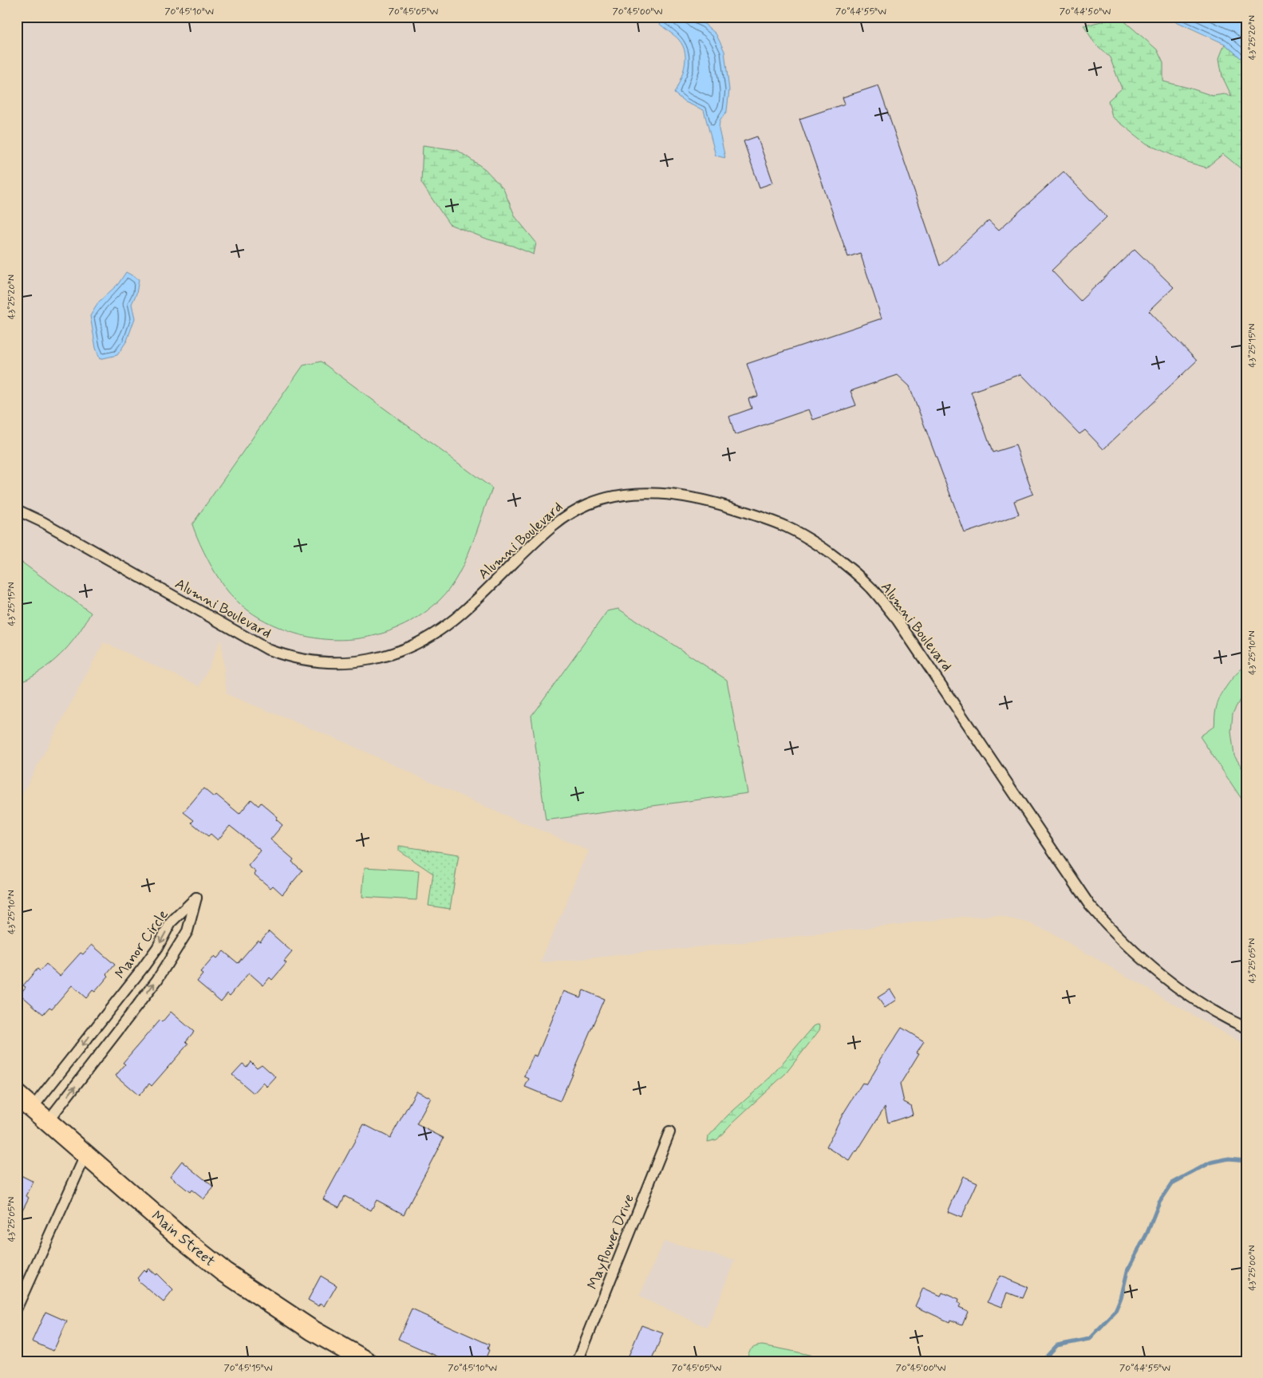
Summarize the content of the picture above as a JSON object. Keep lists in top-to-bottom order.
{
  "streets": {
    "highway": ["Main Street"],
    "street": ["Alumni Boulevard", "Manor Circle", "Mayflower Drive"]
  },
  "crossings": [
    ["Manor Circle", "Main Street"]
  ],
  "coordinates": [
    "70°45'10\"W",
    "70°45'05\"W",
    "70°45'00\"W",
    "70°44'55\"W",
    "70°44'50\"W",
    "43°25'20\"N",
    "43°25'15\"N",
    "43°25'10\"N",
    "43°25'05\"N",
    "43°25'00\"N",
    "70°45'15\"W"
  ]
}
